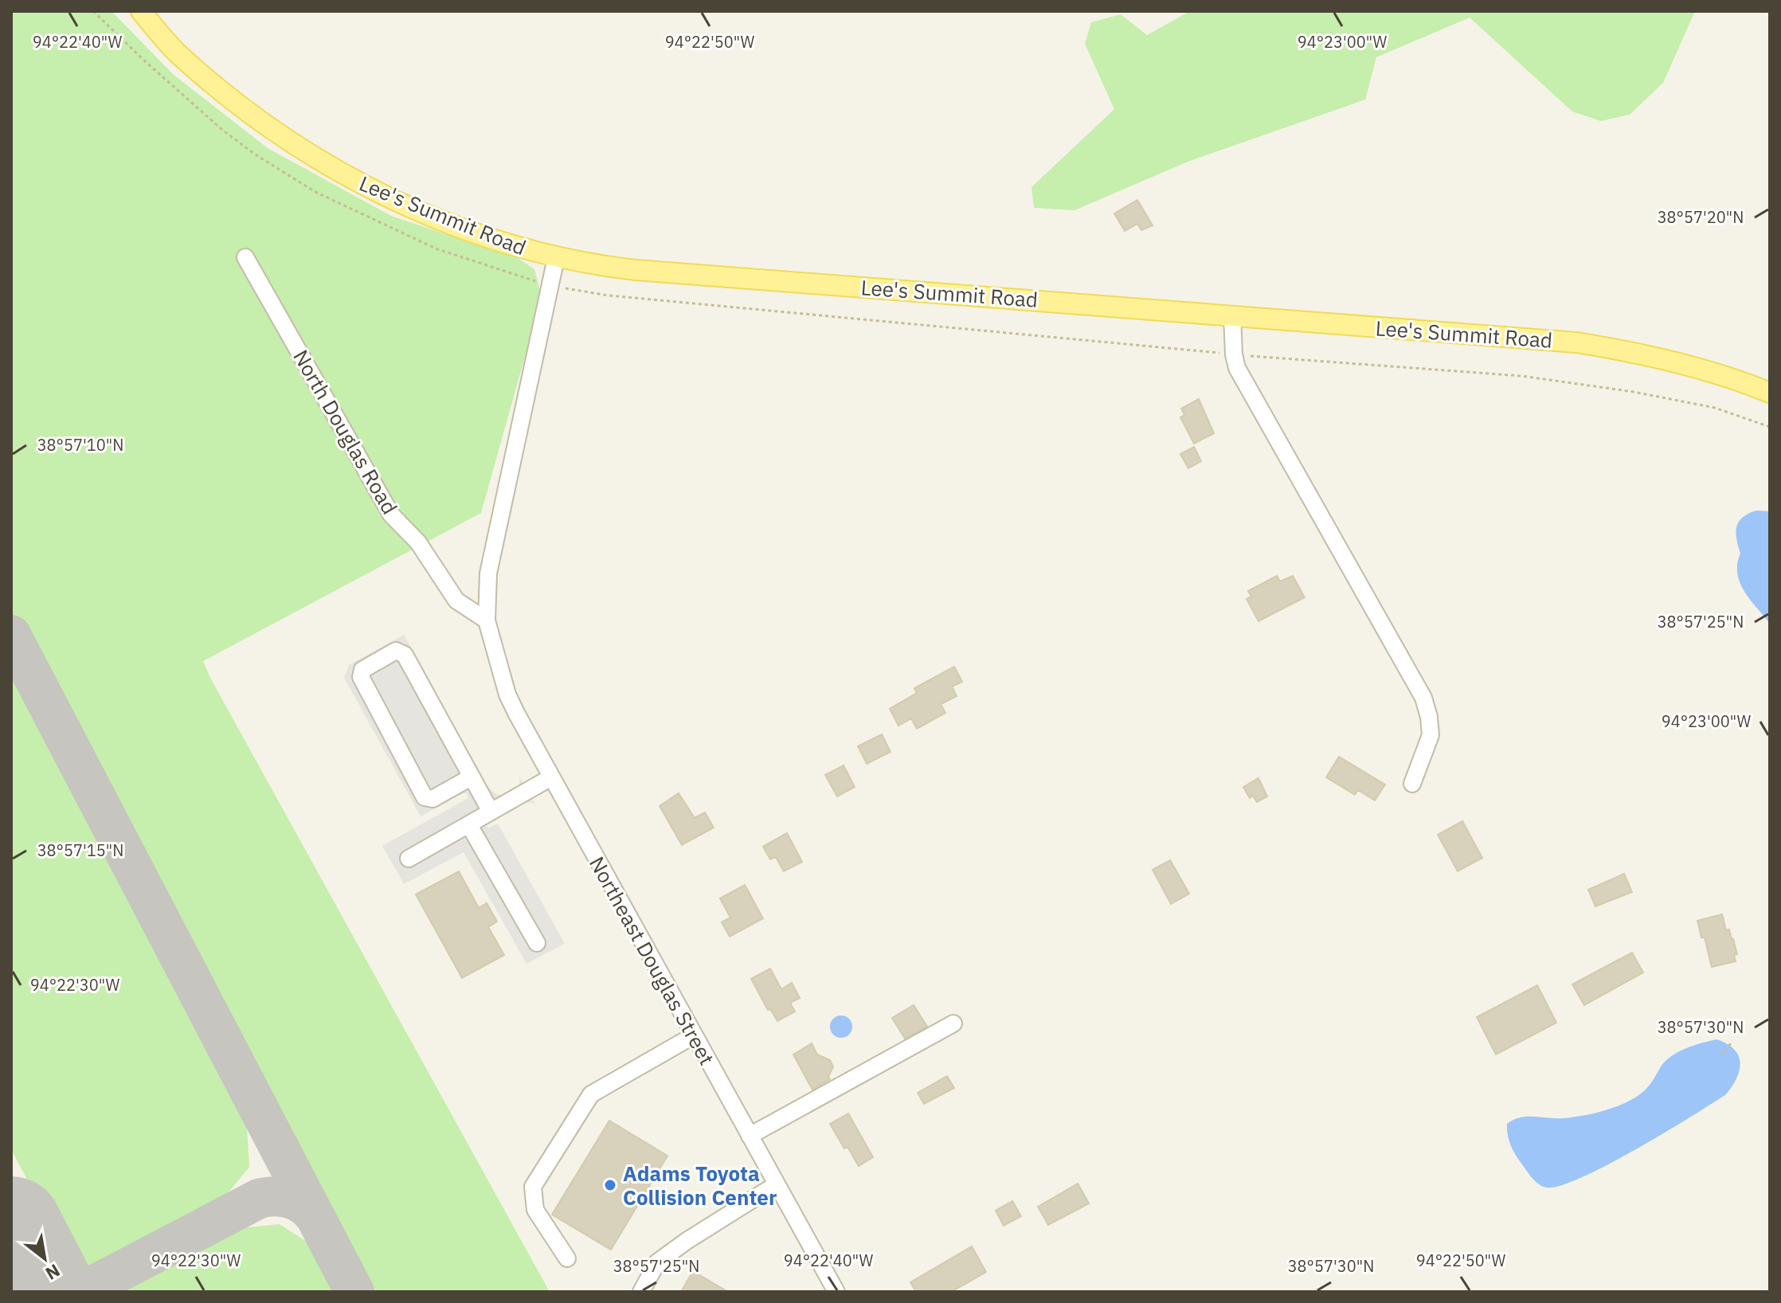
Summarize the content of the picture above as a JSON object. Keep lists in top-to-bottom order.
{
  "streets": {
    "main road": ["Lee's Summit Road"],
    "street": ["North Douglas Road", "Northeast Douglas Street"]
  },
  "crossings": [
    ["Lee's Summit Road", "Northeast Douglas Street"],
    ["North Douglas Road", "Northeast Douglas Street"]
  ],
  "places": ["Adams Toyota Collision Center"],
  "north": "bottom right",
  "coordinates": [
    "94°22'40\"W",
    "94°22'50\"W",
    "94°23'00\"W",
    "38°57'20\"N",
    "38°57'10\"N",
    "38°57'25\"N",
    "38°57'15\"N",
    "94°22'30\"W",
    "38°57'30\"N"
  ]
}
